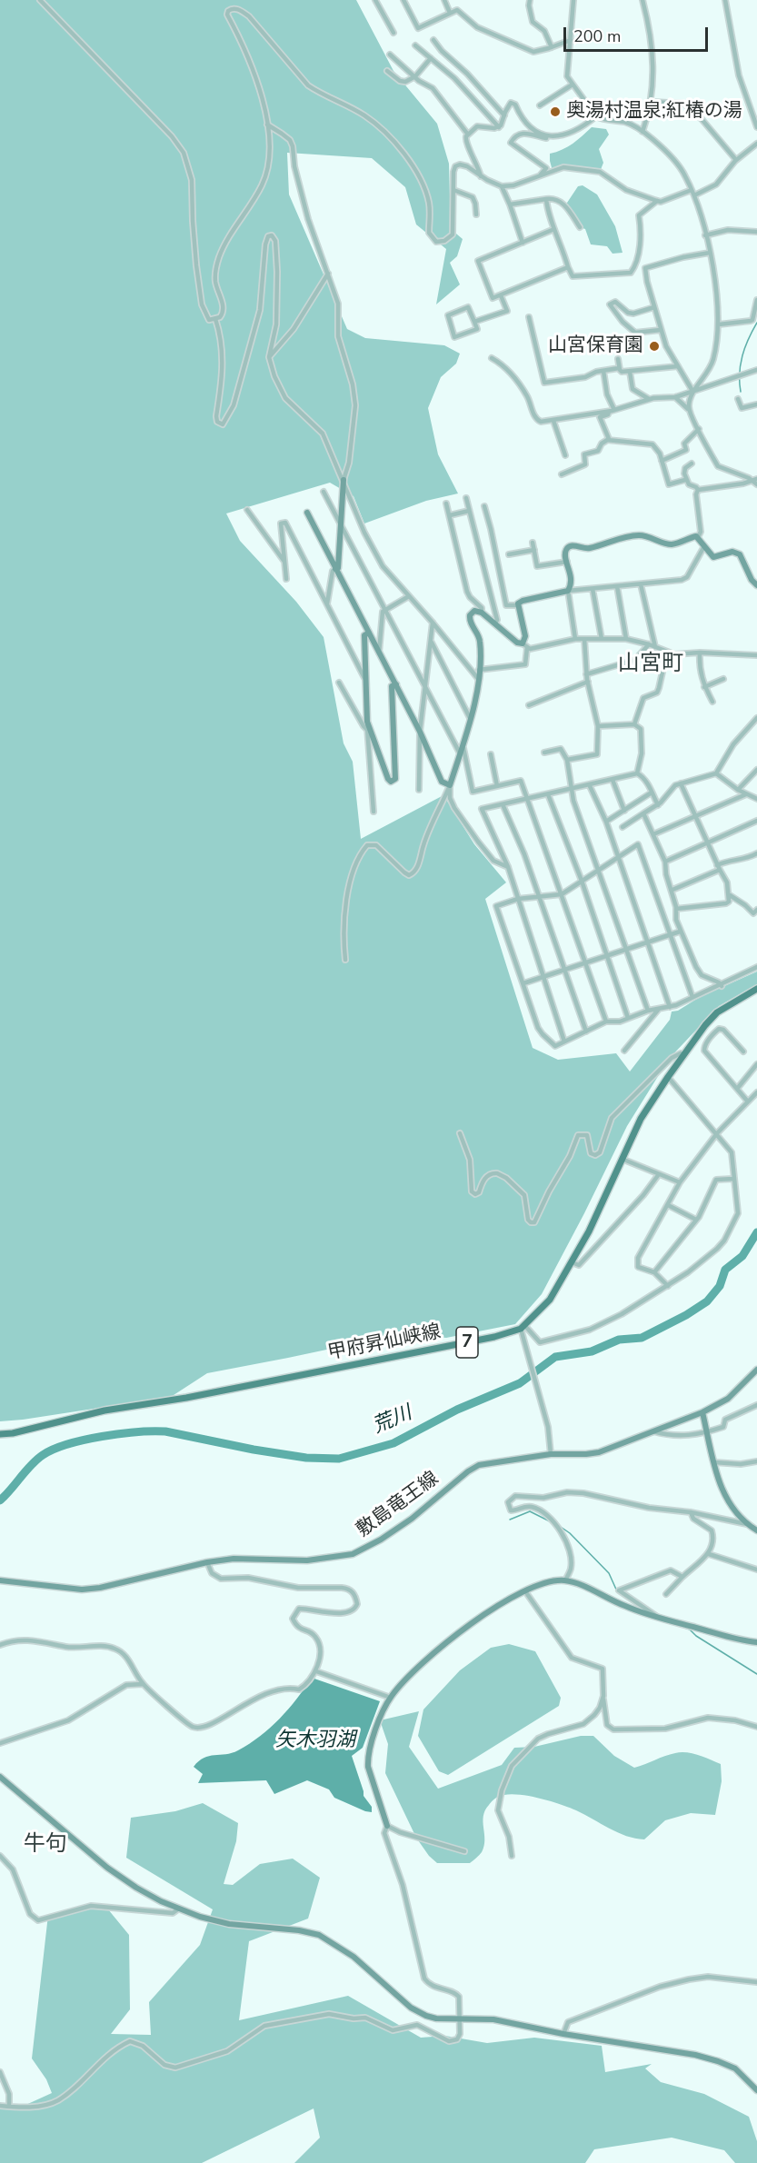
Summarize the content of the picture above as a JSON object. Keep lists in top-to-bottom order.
{
  "streets": {
    "main road": ["7", "甲府昇仙峡線"],
    "street": ["敷島竜王線"]
  },
  "districts": ["山宮町", "牛句"],
  "water": ["荒川", "矢木羽湖"],
  "places": ["奥湯村温泉;紅椿の湯", "山宮保育園"],
  "scale_bar": "200 m"
}
